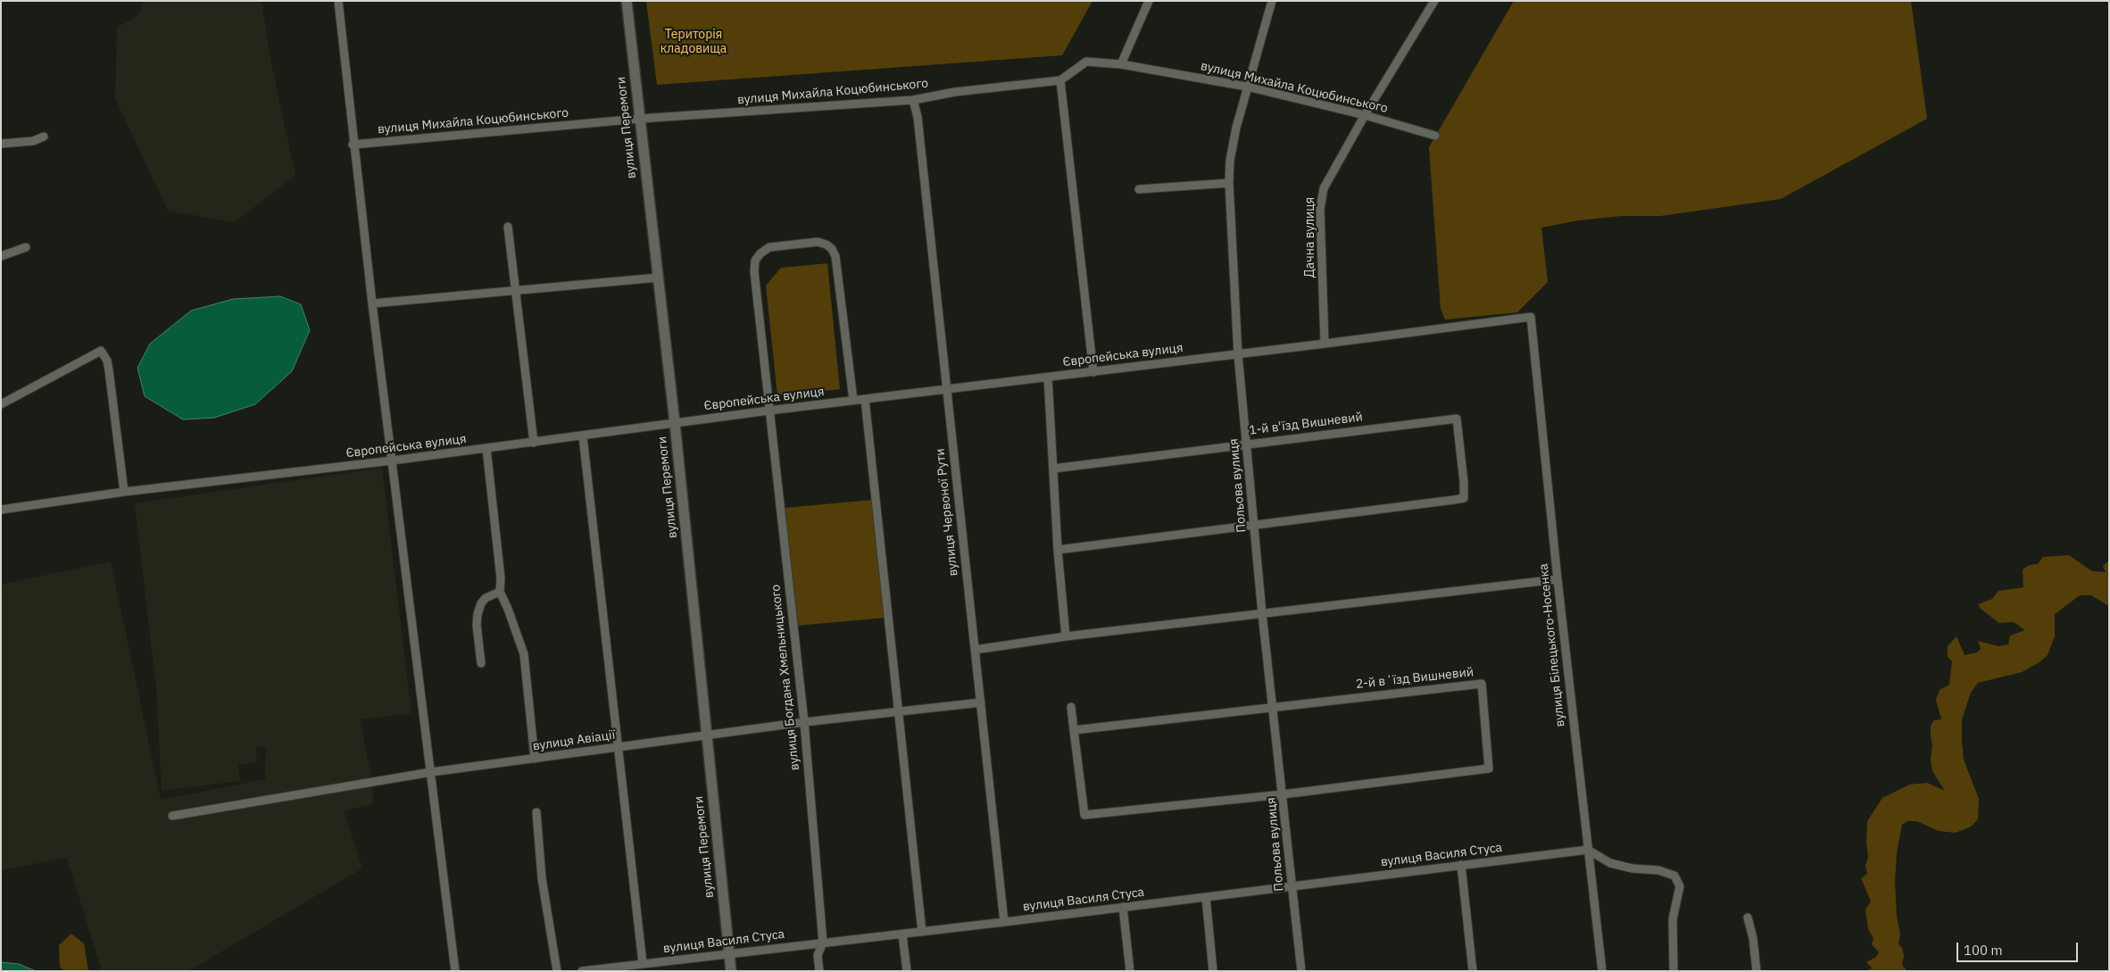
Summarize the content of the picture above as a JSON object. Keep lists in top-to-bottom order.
{
  "streets": {
    "street": [
      "вулиця Михайла Коцюбинського",
      "вулиця Перемоги",
      "Дачна вулиця",
      "Європейська вулиця",
      "1-й в'їзд Вишневий",
      "Польова вулиця",
      "вулиця Червоної Рути",
      "вулиця Білецького-Носенка",
      "вулиця Богдана Хмельницького",
      "2-й вʼїзд Вишневий",
      "вулиця Авіації",
      "вулиця Василя Стуса"
    ]
  },
  "crossings": [
    ["вулиця Михайла Коцюбинського", "вулиця Перемоги"],
    ["вулиця Михайла Коцюбинського", "Дачна вулиця"],
    ["вулиця Михайла Коцюбинського", "Польова вулиця"],
    ["вулиця Михайла Коцюбинського", "вулиця Червоної Рути"],
    ["вулиця Перемоги", "Європейська вулиця"],
    ["вулиця Перемоги", "вулиця Авіації"],
    ["вулиця Перемоги", "вулиця Василя Стуса"],
    ["Дачна вулиця", "Європейська вулиця"],
    ["Європейська вулиця", "Польова вулиця"],
    ["Європейська вулиця", "вулиця Червоної Рути"],
    ["Європейська вулиця", "вулиця Білецького-Носенка"],
    ["Європейська вулиця", "вулиця Богдана Хмельницького"],
    ["1-й в'їзд Вишневий", "Польова вулиця"],
    ["Польова вулиця", "2-й вʼїзд Вишневий"],
    ["Польова вулиця", "вулиця Василя Стуса"],
    ["вулиця Червоної Рути", "вулиця Авіації"],
    ["вулиця Червоної Рути", "вулиця Василя Стуса"],
    ["вулиця Білецького-Носенка", "вулиця Василя Стуса"],
    ["вулиця Богдана Хмельницького", "вулиця Авіації"],
    ["вулиця Богдана Хмельницького", "вулиця Василя Стуса"]
  ],
  "parks": ["Територія кладовища"],
  "scale_bar": "100 m"
}
